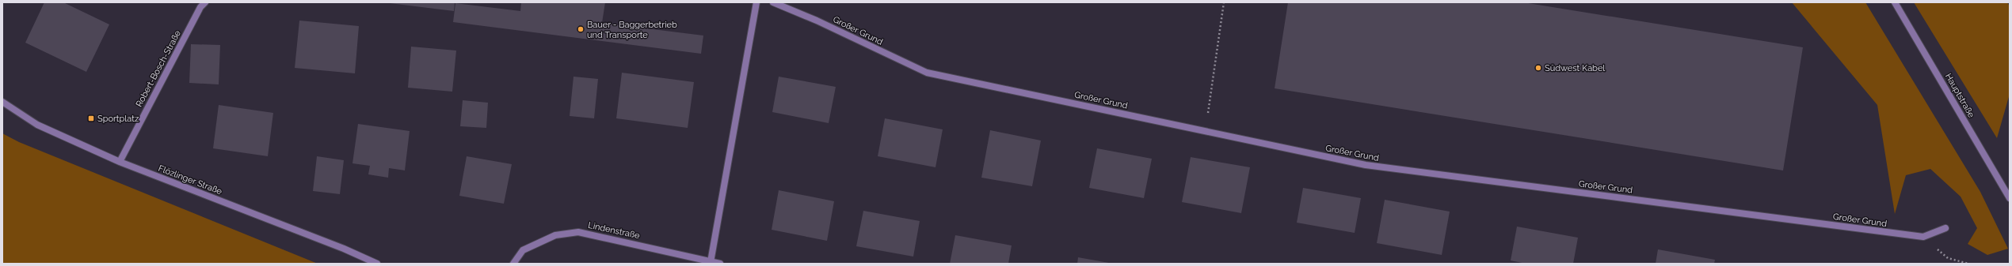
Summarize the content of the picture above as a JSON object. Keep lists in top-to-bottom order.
{
  "streets": {
    "street": [
      "Großer Grund",
      "Robert-Bosch-Straße",
      "Hauptstraße",
      "Flözlinger Straße",
      "Lindenstraße"
    ]
  },
  "crossings": [
    ["Robert-Bosch-Straße", "Flözlinger Straße"]
  ],
  "places": {
    "other": ["Bauer - Baggerbetrieb und Transporte", "Südwest Kabel"],
    "transit": ["Sportplatz"]
  }
}
